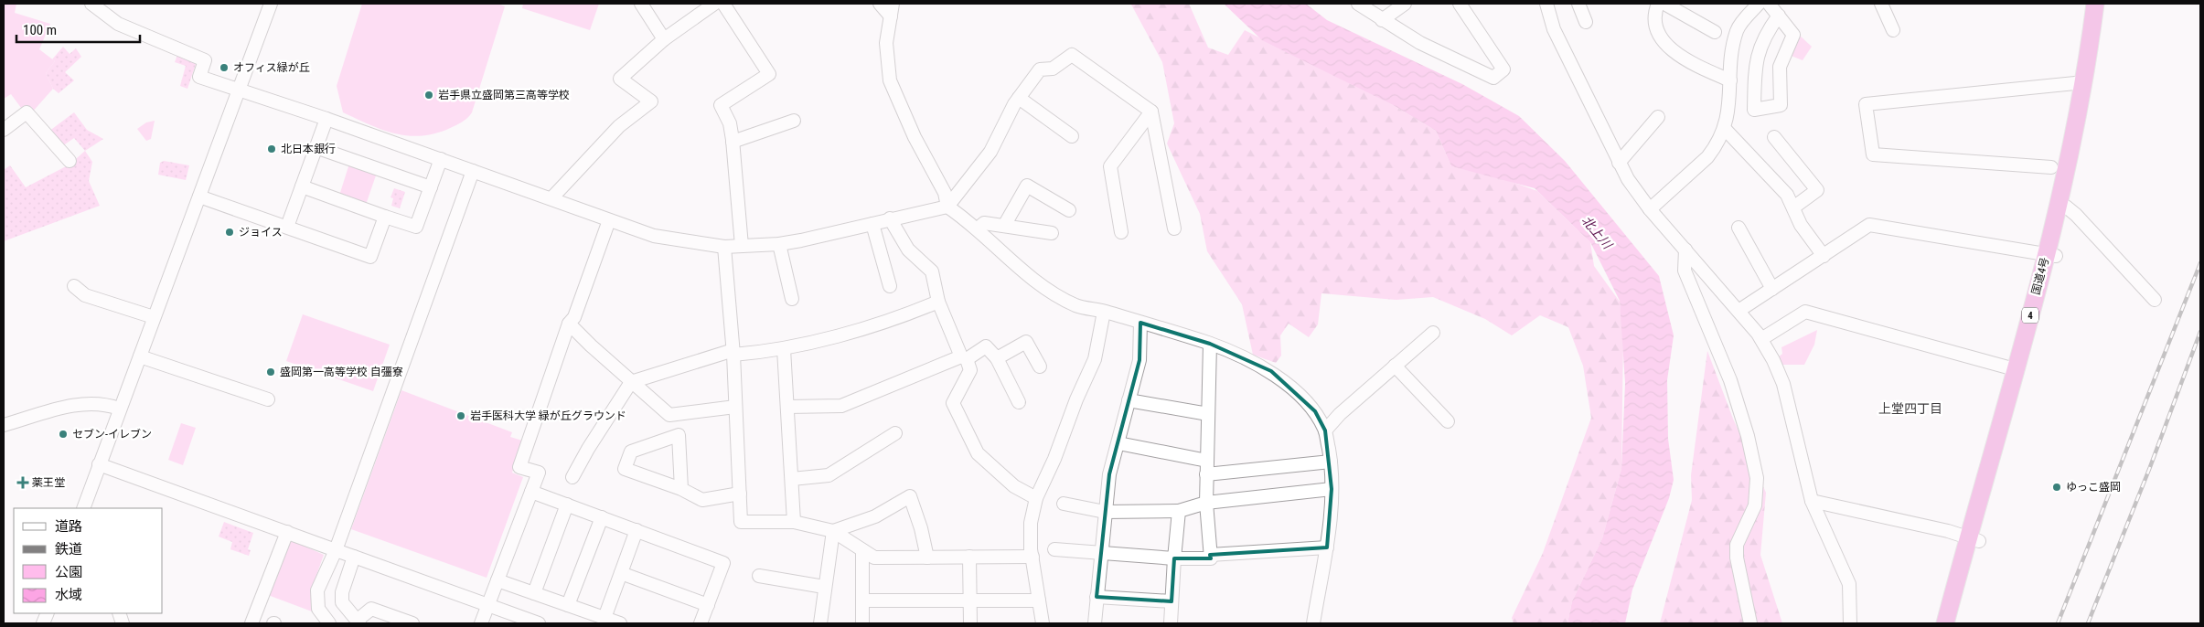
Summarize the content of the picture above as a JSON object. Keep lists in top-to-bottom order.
{
  "streets": {
    "highway": ["国道4号", "4"]
  },
  "districts": ["上堂四丁目"],
  "water": ["北上川"],
  "places": {
    "other": [
      "オフィス緑が丘",
      "岩手県立盛岡第三高等学校",
      "北日本銀行",
      "ジョイス",
      "盛岡第一高等学校 自彊寮",
      "岩手医科大学 緑が丘グラウンド",
      "セブン-イレブン",
      "ゆっこ盛岡"
    ],
    "health": ["薬王堂"]
  },
  "legend": [
    "道路",
    "鉄道",
    "公園",
    "水域"
  ],
  "scale_bar": "100 m"
}
